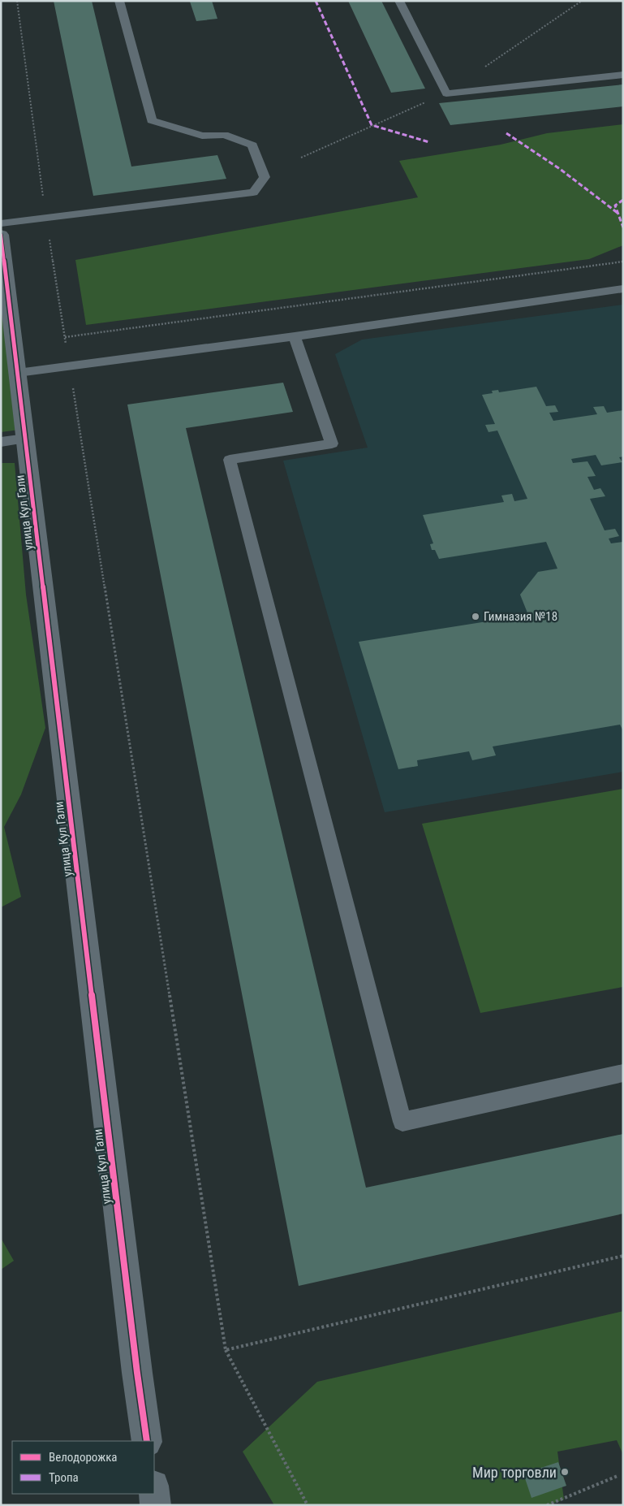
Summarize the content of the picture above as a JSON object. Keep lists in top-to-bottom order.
{
  "streets": {
    "street": ["улица Кул Гали"]
  },
  "places": ["Гимназия №18", "Мир торговли"],
  "legend": ["Велодорожка", "Тропа"]
}
